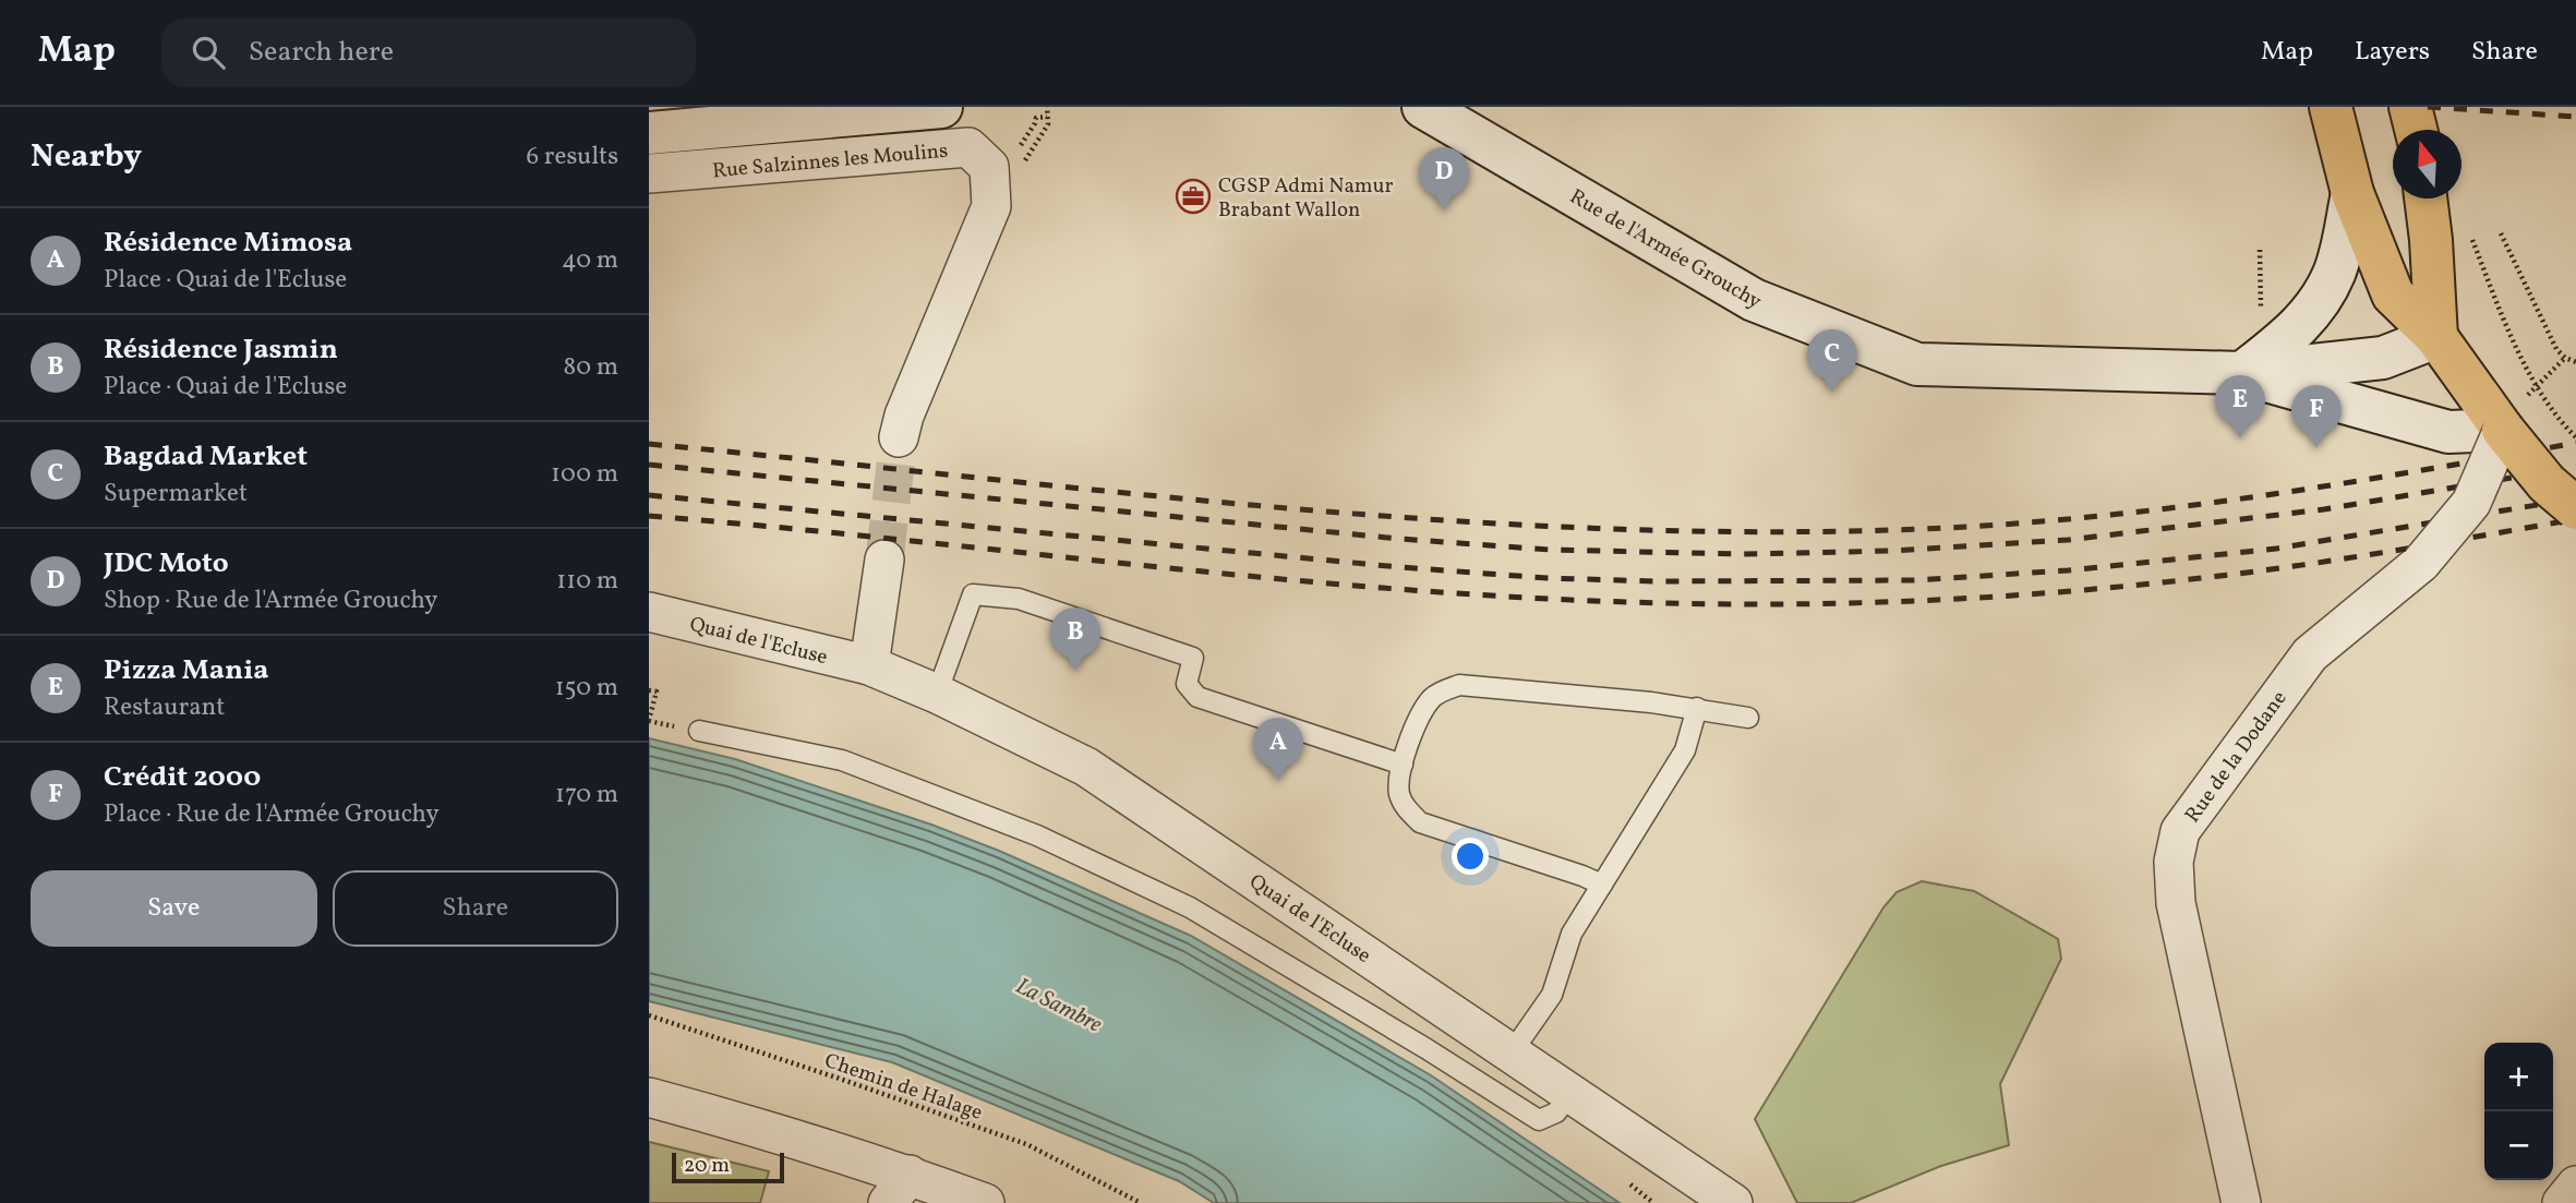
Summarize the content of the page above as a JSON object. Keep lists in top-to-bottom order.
{
  "streets": {
    "street": [
      "Rue Salzinnes les Moulins",
      "Rue de l'Armée Grouchy",
      "Quai de l'Ecluse",
      "Rue de la Dodane"
    ],
    "path": ["Chemin de Halage"]
  },
  "crossings": [
    ["Rue de l'Armée Grouchy", "Rue de la Dodane"]
  ],
  "water": ["La Sambre"],
  "places": {
    "office": ["CGSP Admi Namur Brabant Wallon"]
  },
  "scale_bar": "20 m",
  "north": "top",
  "page": {
    "header": "Map",
    "search": "Search here",
    "nav": ["Map", "Layers", "Share"],
    "heading": ["Nearby", "6 results"],
    "pins": [
      "D",
      "C",
      "E",
      "F",
      "B",
      "A"
    ],
    "list": [
      {
        "mark": "A",
        "name": "Résidence Mimosa",
        "note": "Place · Quai de l'Ecluse",
        "value": "40 m"
      },
      {
        "mark": "B",
        "name": "Résidence Jasmin",
        "note": "Place · Quai de l'Ecluse",
        "value": "80 m"
      },
      {
        "mark": "C",
        "name": "Bagdad Market",
        "note": "Supermarket",
        "value": "100 m"
      },
      {
        "mark": "D",
        "name": "JDC Moto",
        "note": "Shop · Rue de l'Armée Grouchy",
        "value": "110 m"
      },
      {
        "mark": "E",
        "name": "Pizza Mania",
        "note": "Restaurant",
        "value": "150 m"
      },
      {
        "mark": "F",
        "name": "Crédit 2000",
        "note": "Place · Rue de l'Armée Grouchy",
        "value": "170 m"
      }
    ],
    "buttons": ["Save", "Share"],
    "map_buttons": ["+", "−"],
    "scale": "20 m"
  }
}
